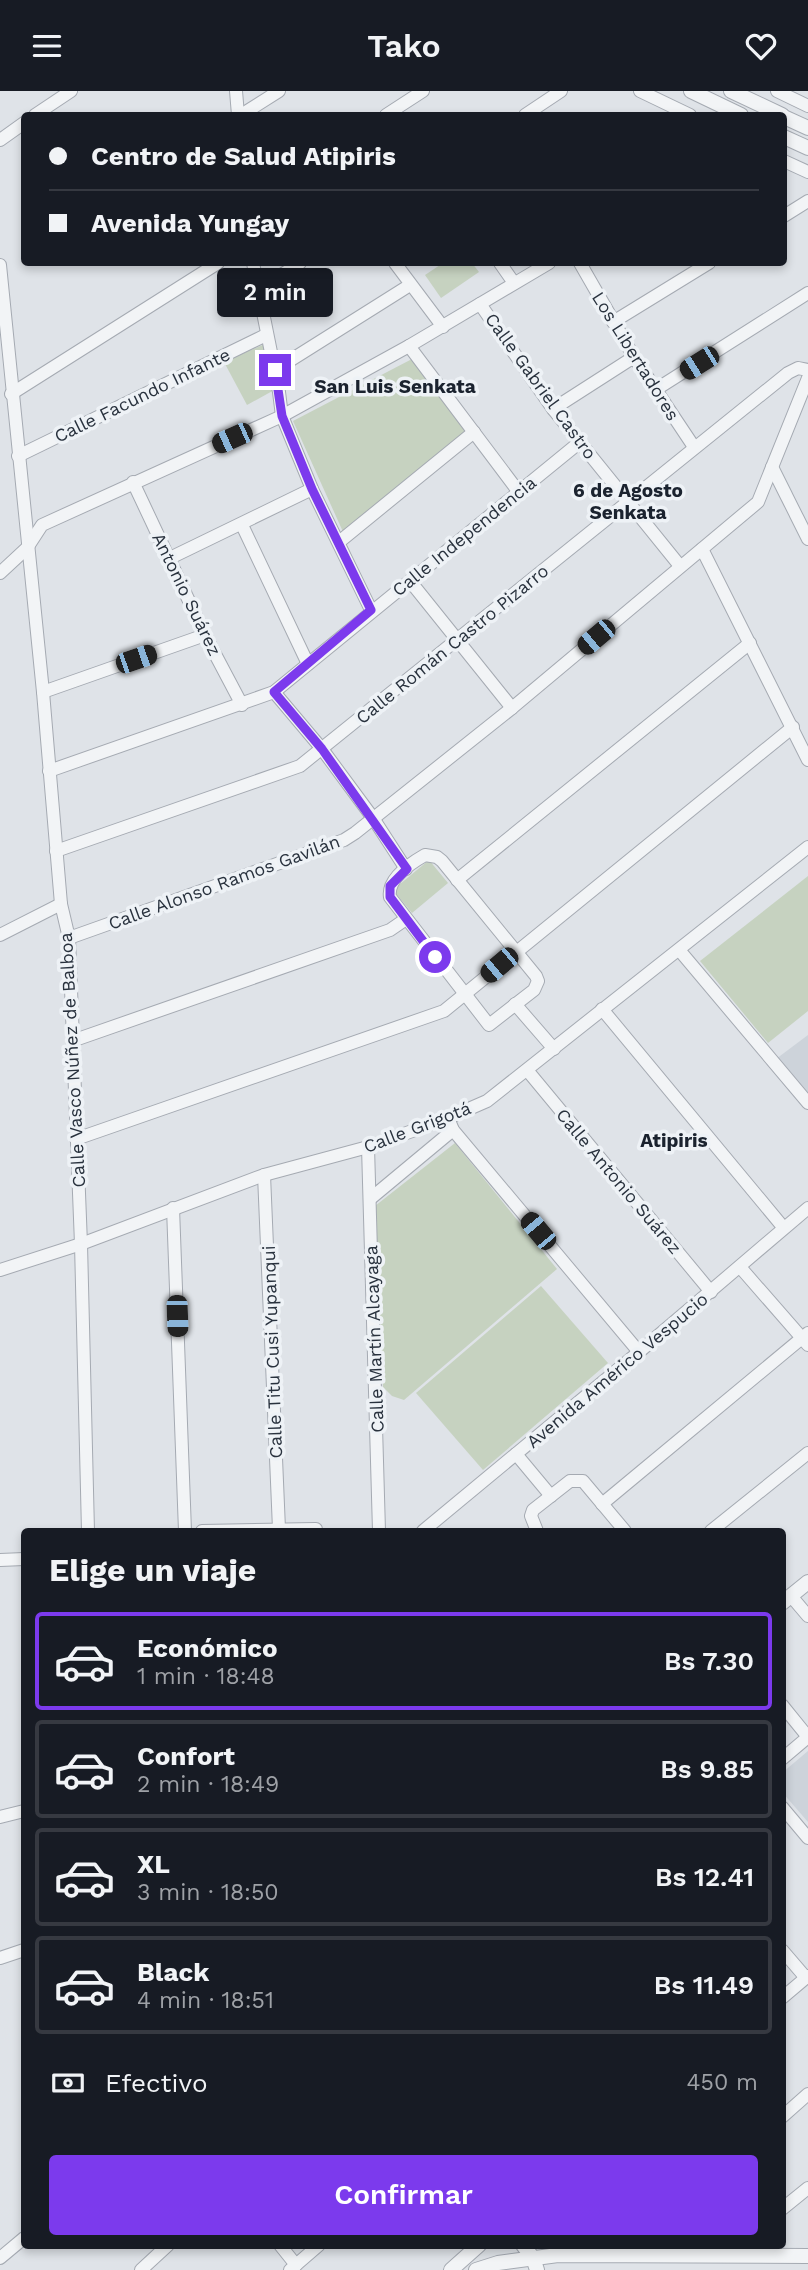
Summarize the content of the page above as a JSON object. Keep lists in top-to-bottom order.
{
  "streets": {
    "street": [
      "Los Libertadores",
      "Calle Gabriel Castro",
      "Calle Facundo Infante",
      "Calle Independencia",
      "Antonio Suárez",
      "Calle Román Castro Pizarro",
      "Calle Alonso Ramos Gavilán",
      "Calle Vasco Núñez de Balboa",
      "Calle Grigotá",
      "Calle Antonio Suárez",
      "Calle Martín Alcayaga",
      "Calle Titu Cusi Yupanqui",
      "Avenida Américo Vespucio"
    ]
  },
  "crossings": [
    ["Los Libertadores", "Calle Román Castro Pizarro"],
    ["Calle Gabriel Castro", "Calle Independencia"],
    ["Calle Gabriel Castro", "Calle Román Castro Pizarro"],
    ["Calle Gabriel Castro", "Calle Alonso Ramos Gavilán"],
    ["Calle Facundo Infante", "Calle Vasco Núñez de Balboa"],
    ["Calle Independencia", "Antonio Suárez"],
    ["Calle Independencia", "Calle Vasco Núñez de Balboa"],
    ["Calle Román Castro Pizarro", "Calle Vasco Núñez de Balboa"],
    ["Calle Alonso Ramos Gavilán", "Calle Vasco Núñez de Balboa"],
    ["Calle Vasco Núñez de Balboa", "Calle Grigotá"],
    ["Calle Grigotá", "Calle Antonio Suárez"],
    ["Calle Grigotá", "Calle Martín Alcayaga"],
    ["Calle Grigotá", "Calle Titu Cusi Yupanqui"],
    ["Calle Antonio Suárez", "Avenida Américo Vespucio"]
  ],
  "districts": ["San Luis Senkata", "6 de Agosto Senkata", "Atipiris"],
  "page": {
    "header": "Tako",
    "banner": ["Centro de Salud Atipiris", "Avenida Yungay"],
    "bubble": "2 min",
    "heading": "Elige un viaje",
    "list": [
      {
        "name": "Económico",
        "note": "1 min · 18:48",
        "value": "Bs 7.30"
      },
      {
        "name": "Confort",
        "note": "2 min · 18:49",
        "value": "Bs 9.85"
      },
      {
        "name": "XL",
        "note": "3 min · 18:50",
        "value": "Bs 12.41"
      },
      {
        "name": "Black",
        "note": "4 min · 18:51",
        "value": "Bs 11.49"
      }
    ],
    "pay": ["Efectivo", "450 m"],
    "buttons": "Confirmar"
  }
}
